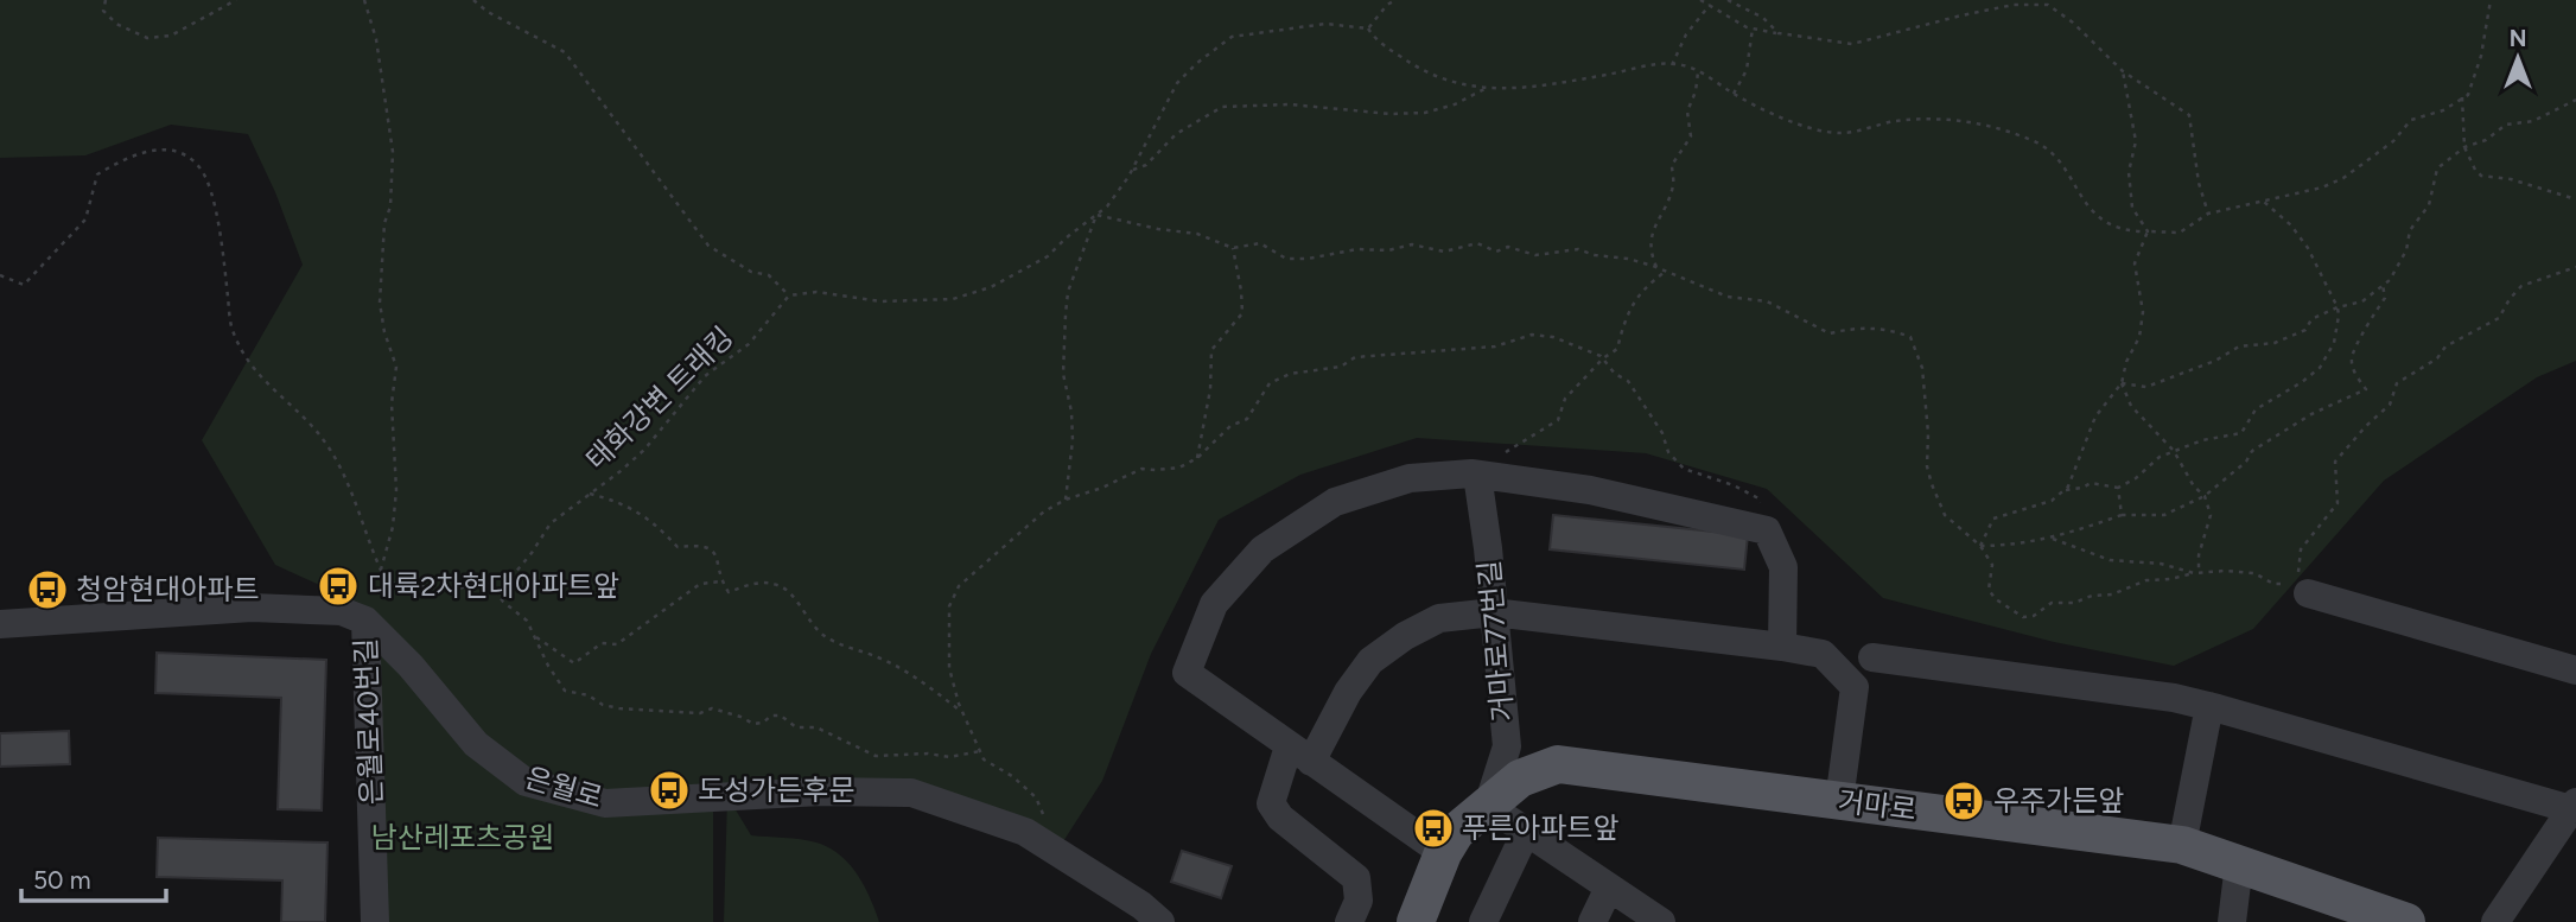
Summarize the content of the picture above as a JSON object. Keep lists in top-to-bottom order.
{
  "streets": {
    "main road": ["거마로"],
    "street": ["거마로77번길", "은월로40번길", "은월로"],
    "path": ["태화강변 트래킹"]
  },
  "crossings": [
    ["거마로77번길", "거마로"],
    ["은월로40번길", "은월로"]
  ],
  "parks": ["남산레포츠공원"],
  "places": {
    "bus stop": [
      "대륙2차현대아파트앞",
      "청암현대아파트",
      "도성가든후문",
      "우주가든앞",
      "푸른아파트앞"
    ]
  },
  "scale_bar": "50 m",
  "north": "top"
}
